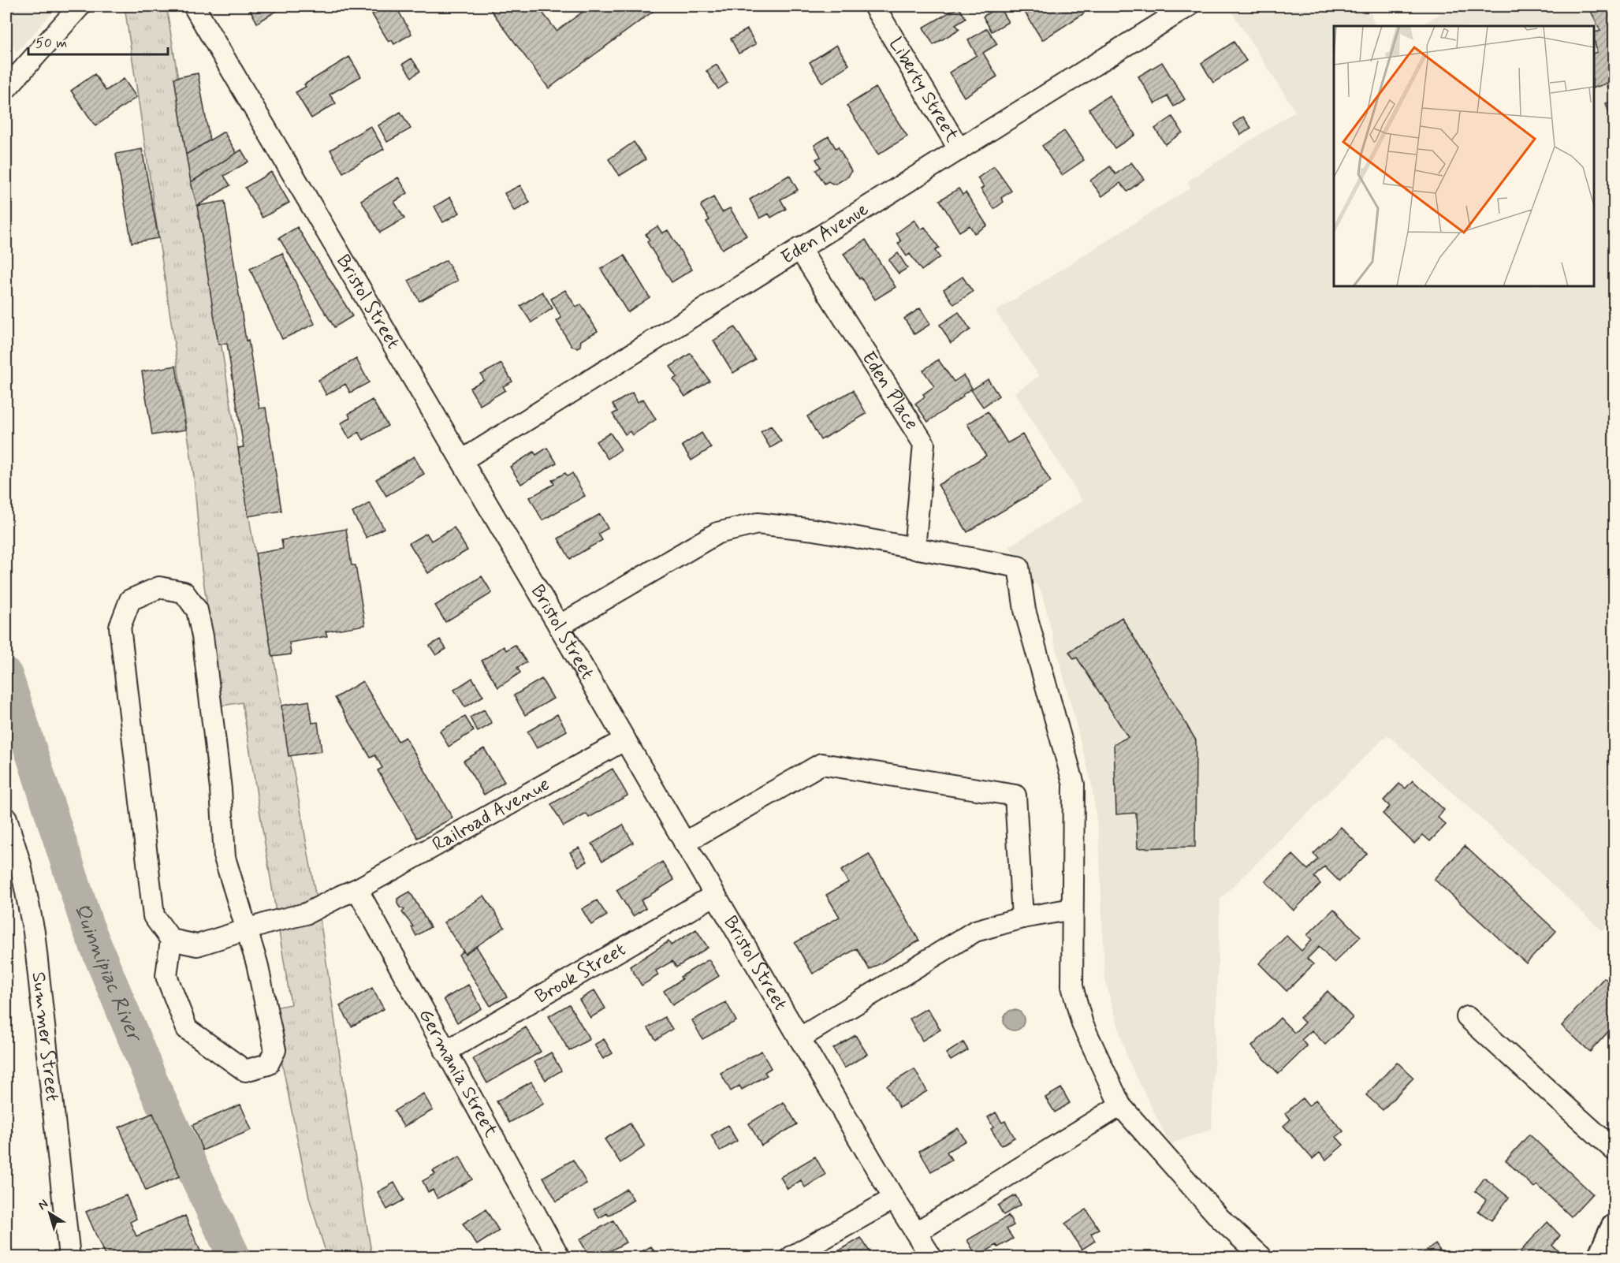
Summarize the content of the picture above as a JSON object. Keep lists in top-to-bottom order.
{
  "streets": {
    "street": [
      "Liberty Street",
      "Eden Avenue",
      "Bristol Street",
      "Eden Place",
      "Railroad Avenue",
      "Brook Street",
      "Summer Street",
      "Germania Street"
    ]
  },
  "crossings": [
    ["Liberty Street", "Eden Avenue"],
    ["Eden Avenue", "Bristol Street"],
    ["Eden Avenue", "Eden Place"],
    ["Bristol Street", "Railroad Avenue"],
    ["Bristol Street", "Brook Street"],
    ["Railroad Avenue", "Germania Street"],
    ["Brook Street", "Germania Street"]
  ],
  "water": ["Quinnipiac River"],
  "scale_bar": "50 m",
  "north": "top left"
}
